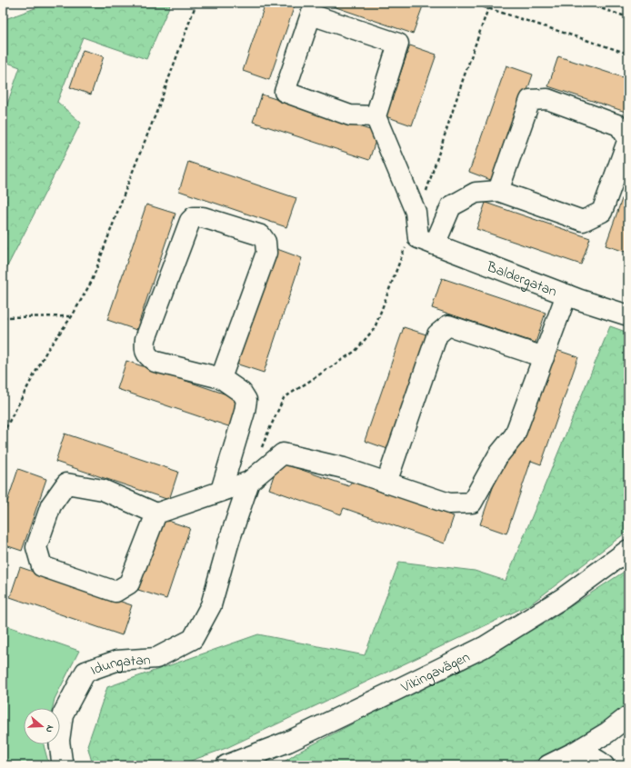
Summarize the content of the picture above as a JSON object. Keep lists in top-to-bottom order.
{
  "streets": {
    "street": ["Baldergatan", "Idungatan", "Vikingavägen"]
  },
  "north": "right"
}
